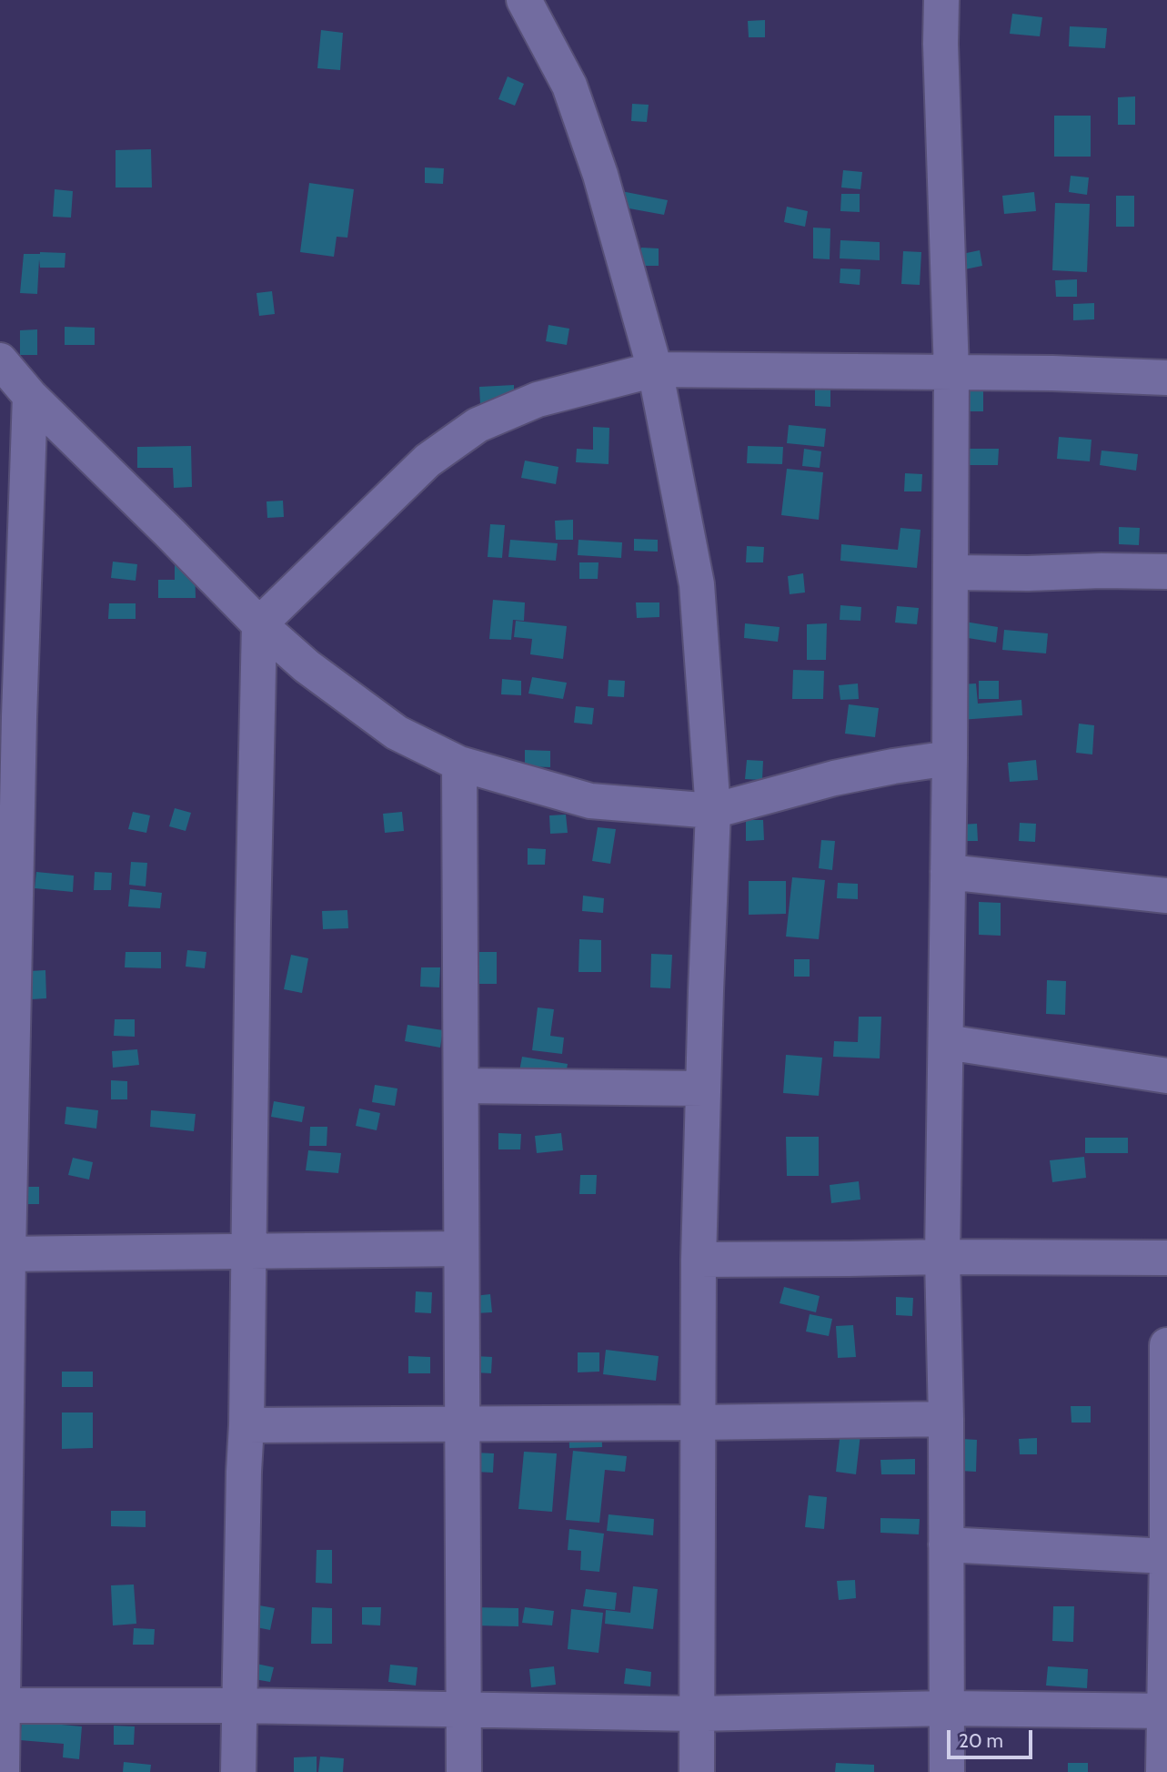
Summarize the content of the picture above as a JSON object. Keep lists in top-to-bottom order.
{
  "scale_bar": "20 m"
}
